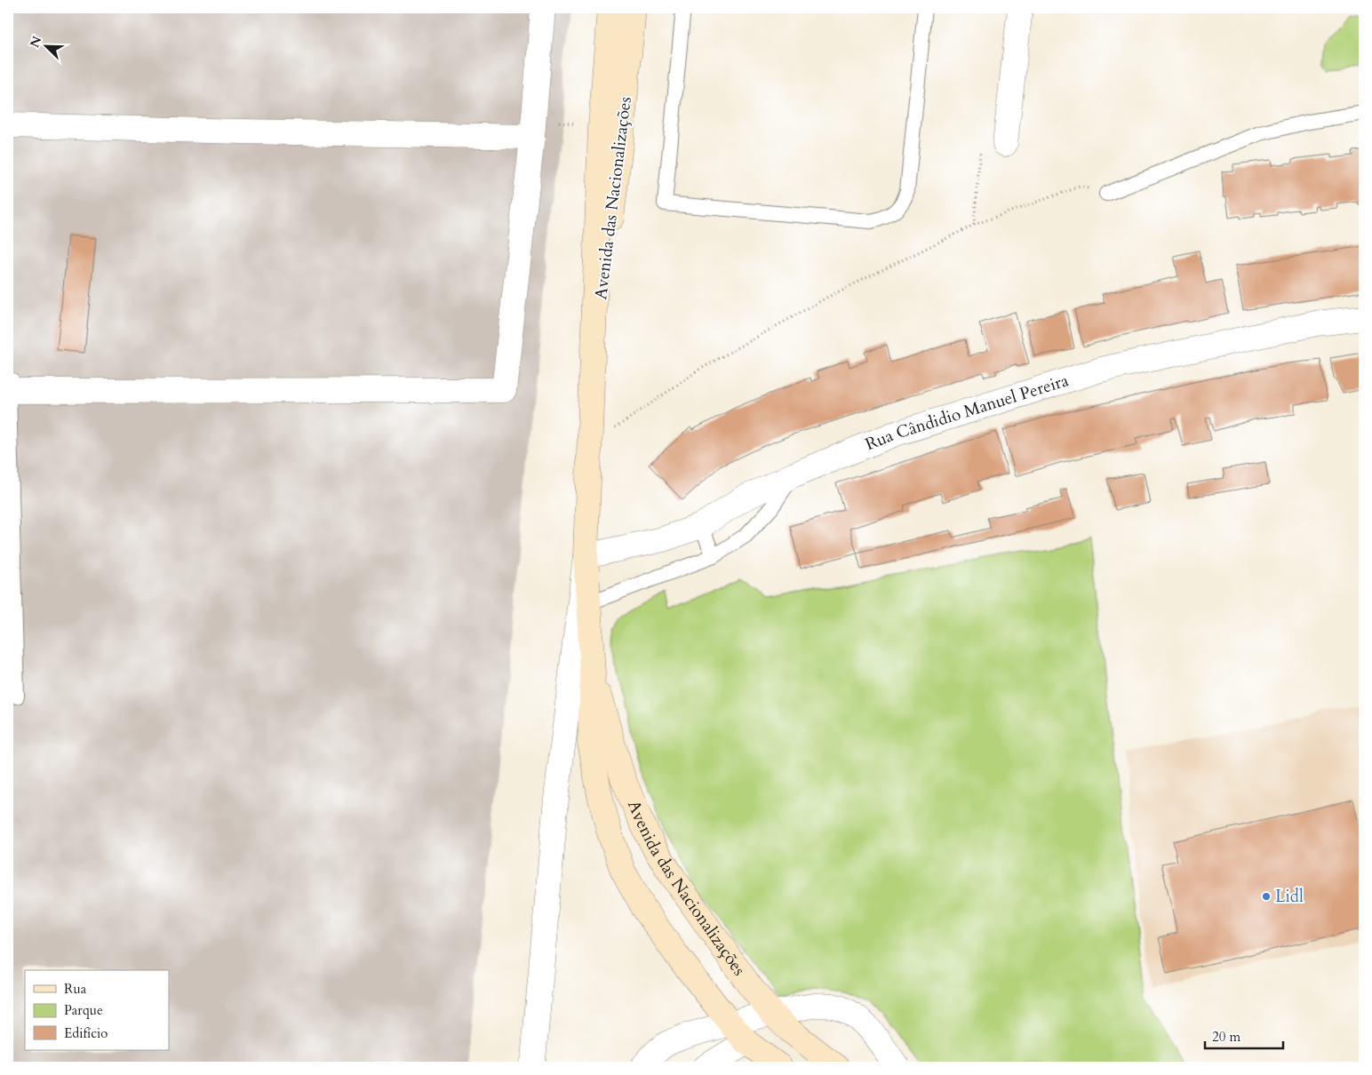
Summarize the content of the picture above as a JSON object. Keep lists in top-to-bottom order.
{
  "streets": {
    "street": ["Avenida das Nacionalizações", "Rua Cândidio Manuel Pereira"]
  },
  "crossings": [
    ["Avenida das Nacionalizações", "Rua Cândidio Manuel Pereira"]
  ],
  "places": ["Lidl"],
  "legend": ["Rua", "Parque", "Edifício"],
  "scale_bar": "20 m",
  "north": "top left"
}
